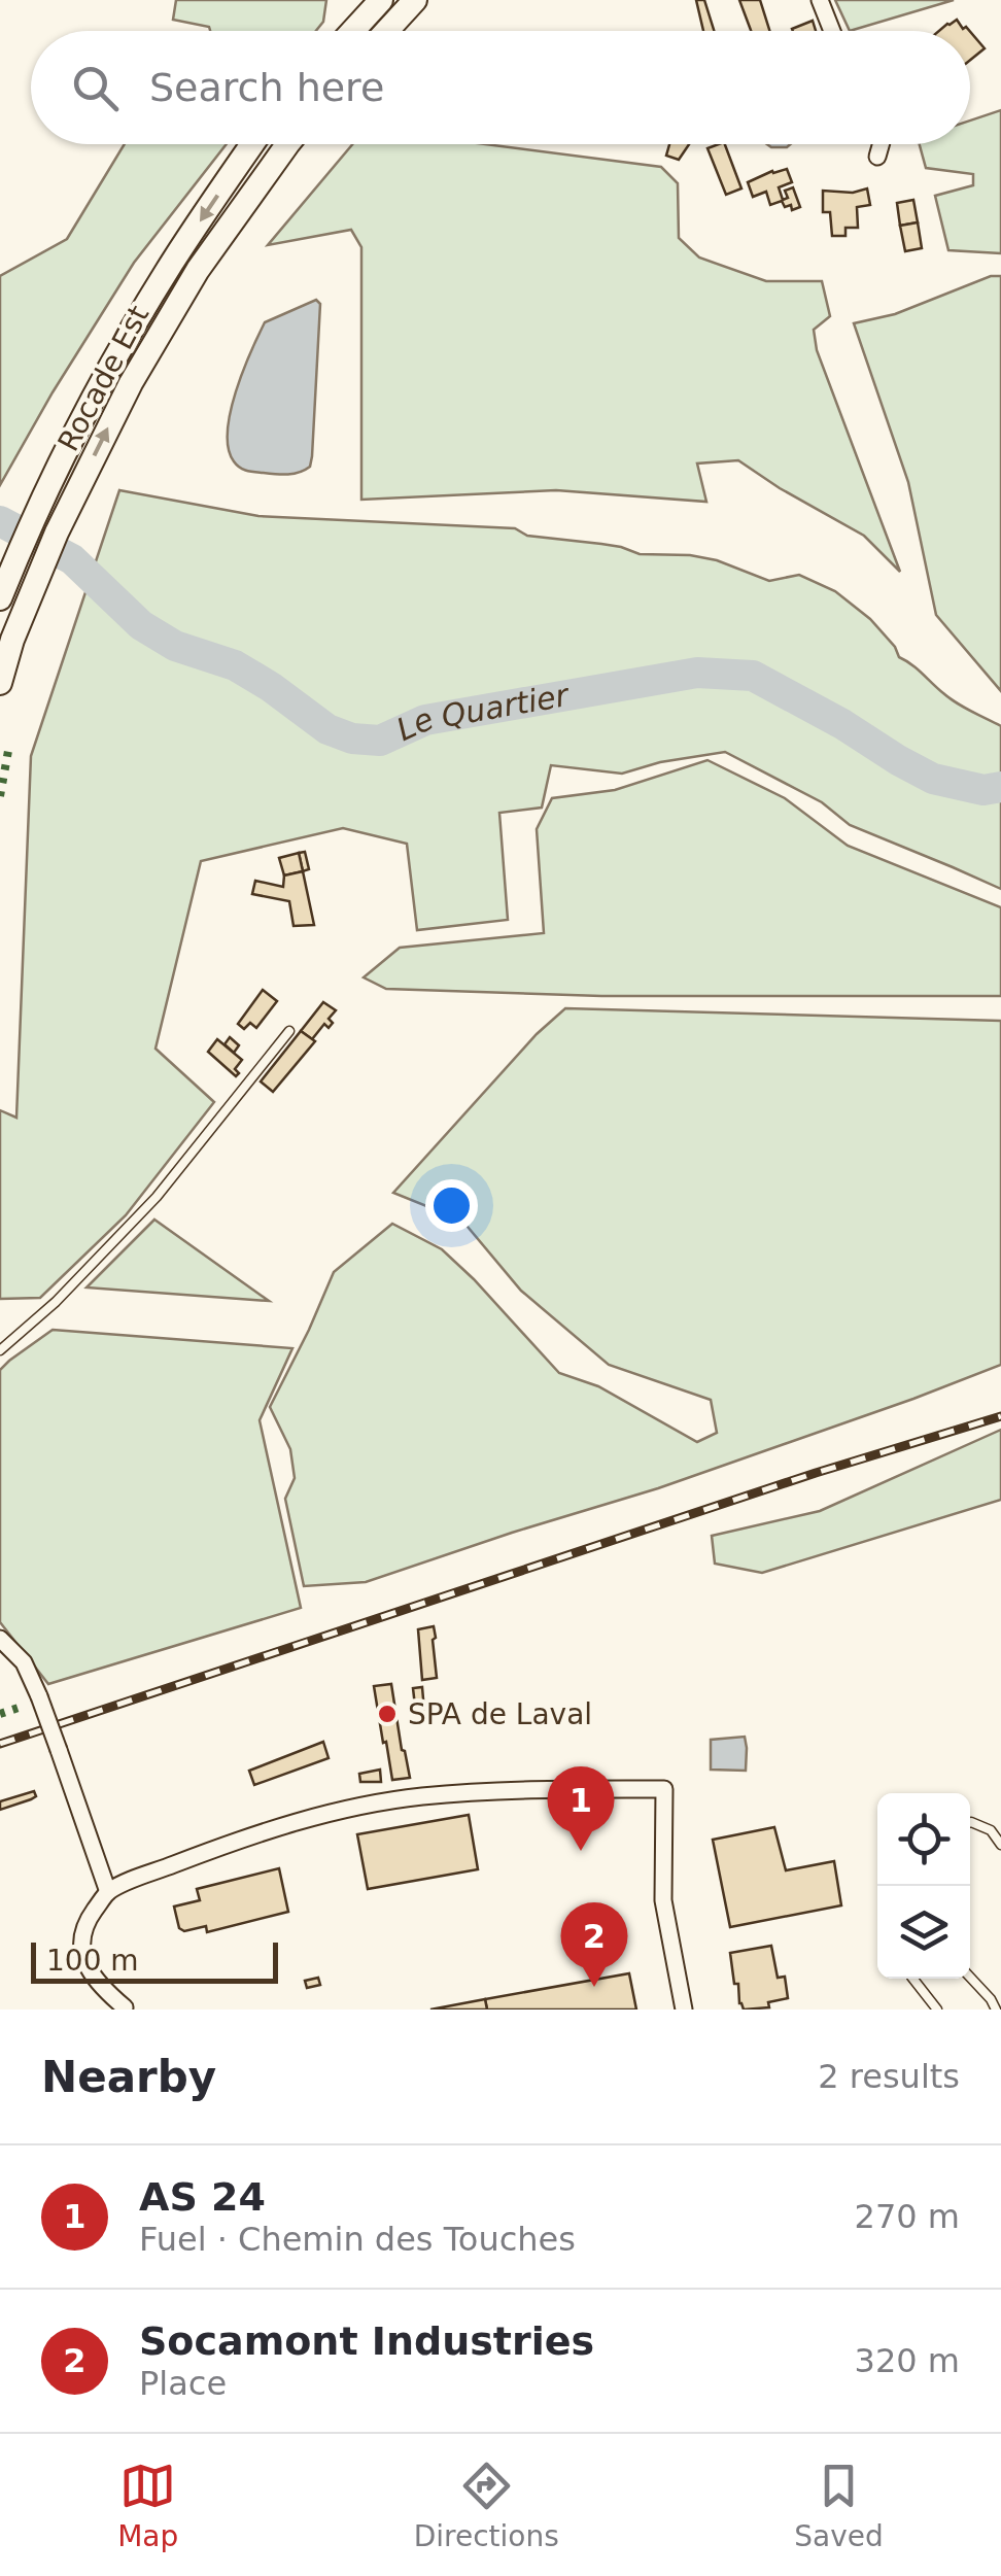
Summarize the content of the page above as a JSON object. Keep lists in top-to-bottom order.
{
  "streets": {
    "main road": ["Rocade Est"]
  },
  "water": ["Le Quartier"],
  "places": ["SPA de Laval"],
  "scale_bar": "100 m",
  "page": {
    "search": "Search here",
    "pins": ["1", "2"],
    "scale": "100 m",
    "heading": ["Nearby", "2 results"],
    "list": [
      {
        "mark": "1",
        "name": "AS 24",
        "note": "Fuel · Chemin des Touches",
        "value": "270 m"
      },
      {
        "mark": "2",
        "name": "Socamont Industries",
        "note": "Place",
        "value": "320 m"
      }
    ],
    "nav": ["Map", "Directions", "Saved"]
  }
}
